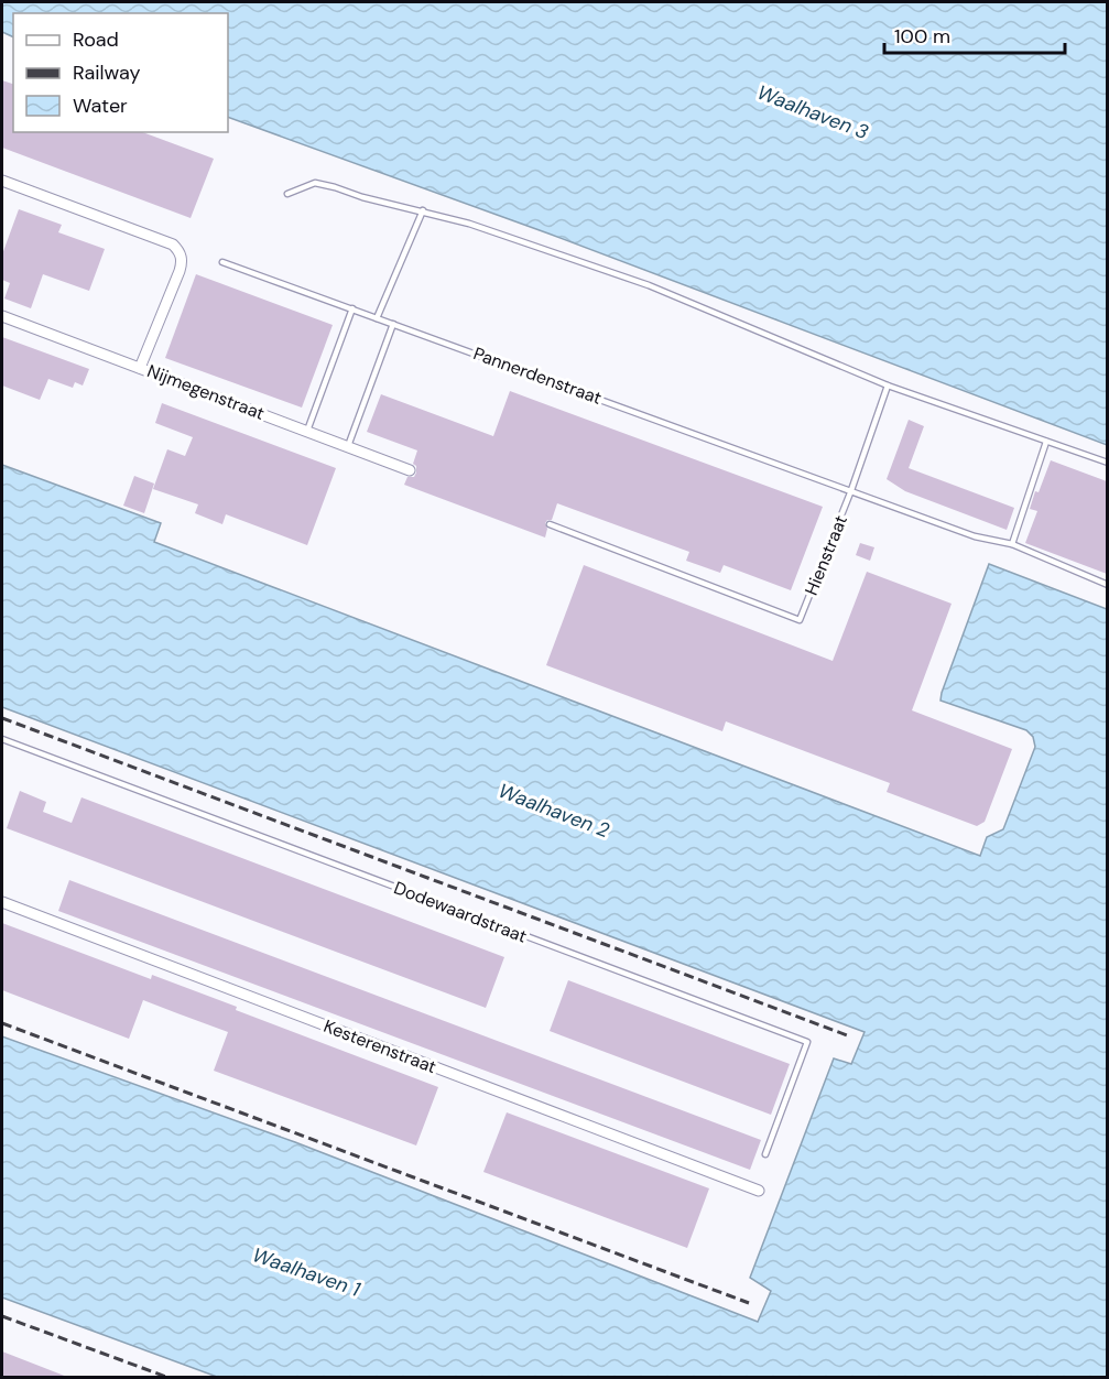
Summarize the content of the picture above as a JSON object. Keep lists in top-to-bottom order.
{
  "streets": {
    "street": ["Nijmegenstraat", "Kesterenstraat"],
    "lane": ["Pannerdenstraat", "Hienstraat", "Dodewaardstraat"]
  },
  "crossings": [
    ["Pannerdenstraat", "Hienstraat"]
  ],
  "water": ["Waalhaven 3", "Waalhaven 2", "Waalhaven 1"],
  "legend": ["Road", "Railway", "Water"],
  "scale_bar": "100 m"
}
